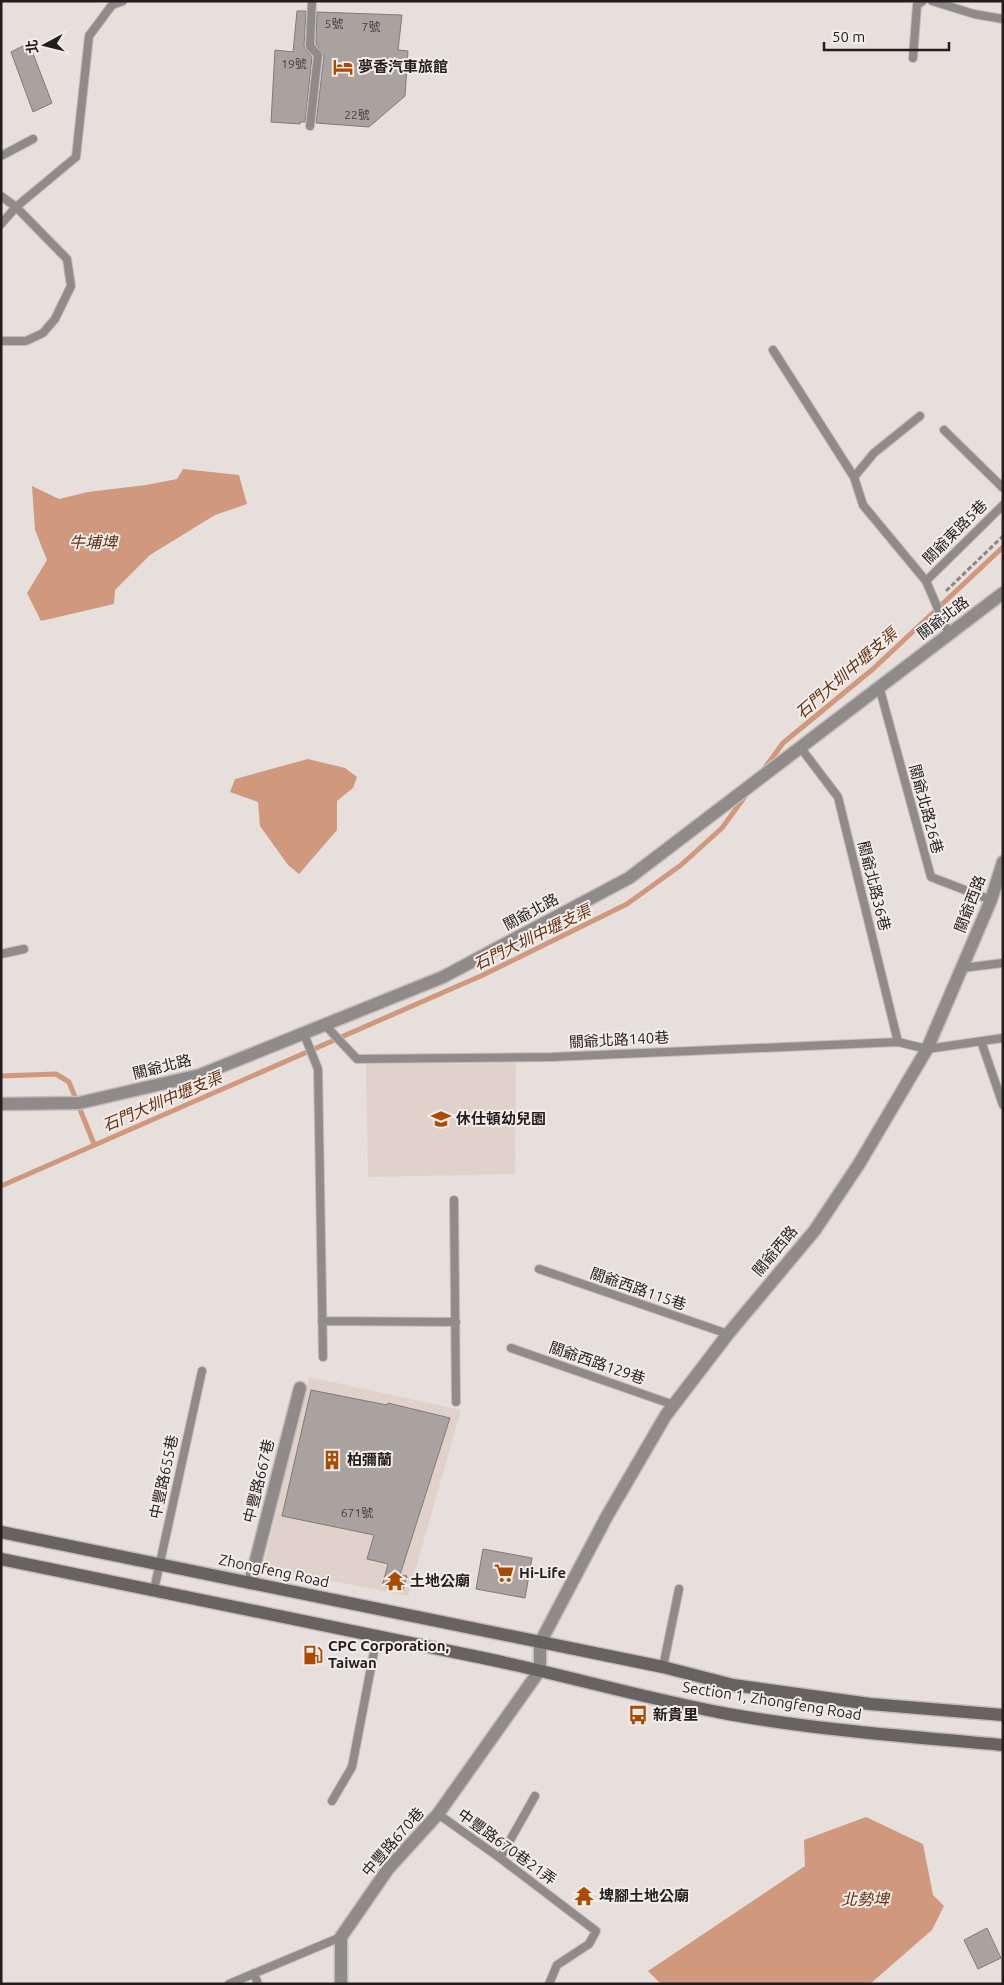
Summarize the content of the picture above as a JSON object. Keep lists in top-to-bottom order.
{
  "streets": {
    "main road": ["Zhongfeng Road", "Section 1, Zhongfeng Road"],
    "street": [
      "關爺北路",
      "關爺西路",
      "中豐路667巷",
      "中豐路670巷"
    ],
    "lane": [
      "關爺東路5巷",
      "關爺北路26巷",
      "關爺北路36巷",
      "關爺北路140巷",
      "關爺西路115巷",
      "關爺西路129巷",
      "中豐路655巷",
      "中豐路670巷21弄"
    ]
  },
  "crossings": [
    ["關爺東路5巷", "關爺北路"],
    ["關爺北路", "關爺北路26巷"],
    ["關爺北路", "關爺北路36巷"],
    ["關爺北路", "關爺北路140巷"],
    ["關爺北路26巷", "關爺西路"],
    ["關爺北路36巷", "關爺北路140巷"],
    ["關爺西路", "關爺北路140巷"],
    ["關爺西路", "關爺西路115巷"],
    ["關爺西路", "關爺西路129巷"],
    ["關爺西路", "Zhongfeng Road"],
    ["關爺西路", "Section 1, Zhongfeng Road"],
    ["中豐路655巷", "Zhongfeng Road"],
    ["中豐路667巷", "Zhongfeng Road"],
    ["Zhongfeng Road", "Section 1, Zhongfeng Road"],
    ["Section 1, Zhongfeng Road", "中豐路670巷"],
    ["中豐路670巷", "中豐路670巷21弄"]
  ],
  "water": ["牛埔埤", "石門大圳中壢支渠", "北勢埤"],
  "places": {
    "hotel": ["夢香汽車旅館"],
    "school or university": ["休仕頓幼兒園"],
    "building": ["柏彌蘭"],
    "supermarket": ["Hi-Life"],
    "temple": ["土地公廟", "埤腳土地公廟"],
    "fuel station": ["CPC Corporation, Taiwan"],
    "bus stop": ["新貴里"]
  },
  "house_numbers": [
    "5號",
    "7號",
    "19號",
    "22號",
    "671號"
  ],
  "scale_bar": "50 m",
  "north": "left"
}
